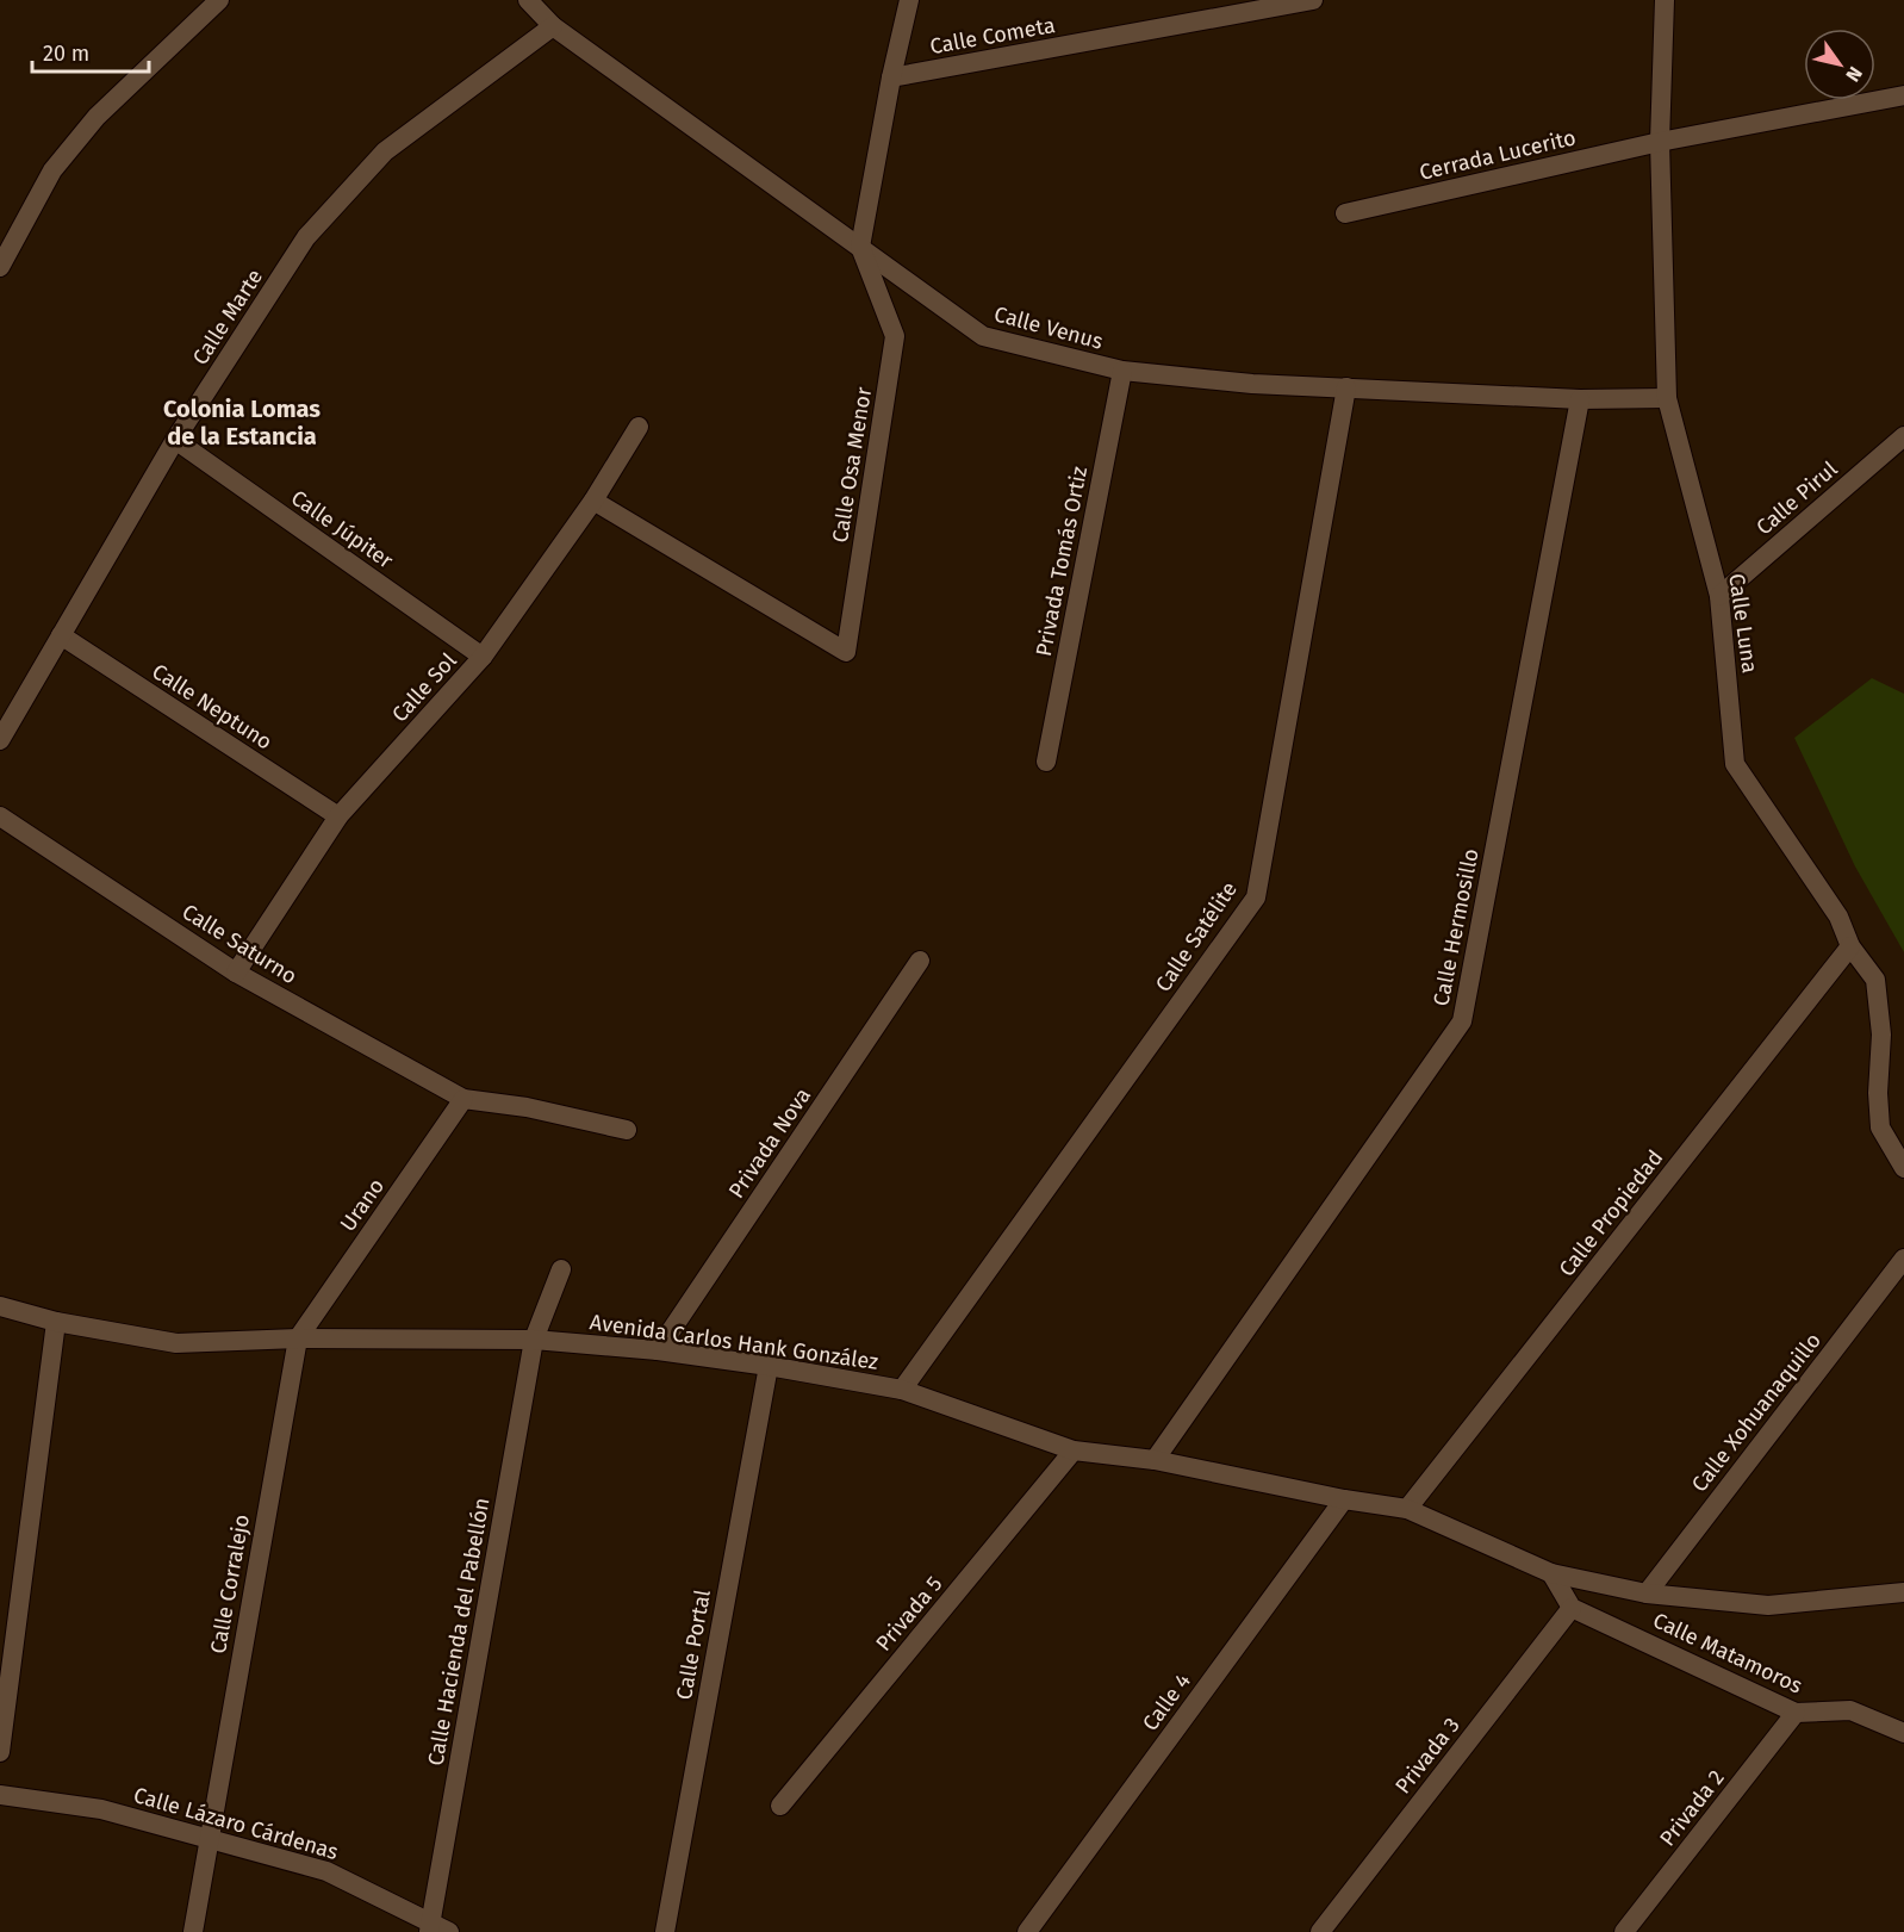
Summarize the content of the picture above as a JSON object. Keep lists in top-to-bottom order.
{
  "streets": {
    "street": [
      "Calle Cometa",
      "Cerrada Lucerito",
      "Calle Marte",
      "Calle Venus",
      "Calle Osa Menor",
      "Calle Pirul",
      "Calle Júpiter",
      "Privada Tomás Ortiz",
      "Calle Luna",
      "Calle Sol",
      "Calle Neptuno",
      "Calle Hermosillo",
      "Calle Satélite",
      "Calle Saturno",
      "Privada Nova",
      "Urano",
      "Calle Propiedad",
      "Avenida Carlos Hank González",
      "Calle Xohuanaquillo",
      "Calle Corralejo",
      "Privada 5",
      "Calle Hacienda del Pabellón",
      "Calle Portal",
      "Calle Matamoros",
      "Calle 4",
      "Privada 3",
      "Privada 2",
      "Calle Lázaro Cárdenas"
    ]
  },
  "crossings": [
    ["Cerrada Lucerito", "Calle Luna"],
    ["Calle Marte", "Calle Venus"],
    ["Calle Marte", "Calle Júpiter"],
    ["Calle Marte", "Calle Neptuno"],
    ["Calle Venus", "Calle Osa Menor"],
    ["Calle Venus", "Privada Tomás Ortiz"],
    ["Calle Venus", "Calle Luna"],
    ["Calle Venus", "Calle Hermosillo"],
    ["Calle Venus", "Calle Satélite"],
    ["Calle Osa Menor", "Calle Sol"],
    ["Calle Pirul", "Calle Luna"],
    ["Calle Júpiter", "Calle Sol"],
    ["Calle Luna", "Calle Propiedad"],
    ["Calle Sol", "Calle Neptuno"],
    ["Calle Sol", "Calle Saturno"],
    ["Calle Hermosillo", "Avenida Carlos Hank González"],
    ["Calle Satélite", "Avenida Carlos Hank González"],
    ["Calle Saturno", "Urano"],
    ["Privada Nova", "Avenida Carlos Hank González"],
    ["Urano", "Avenida Carlos Hank González"],
    ["Urano", "Calle Corralejo"],
    ["Calle Propiedad", "Avenida Carlos Hank González"],
    ["Avenida Carlos Hank González", "Calle Xohuanaquillo"],
    ["Avenida Carlos Hank González", "Calle Corralejo"],
    ["Avenida Carlos Hank González", "Privada 5"],
    ["Avenida Carlos Hank González", "Calle Hacienda del Pabellón"],
    ["Avenida Carlos Hank González", "Calle Portal"],
    ["Avenida Carlos Hank González", "Calle 4"],
    ["Calle Corralejo", "Calle Lázaro Cárdenas"],
    ["Calle Hacienda del Pabellón", "Calle Lázaro Cárdenas"],
    ["Calle Matamoros", "Privada 3"],
    ["Calle Matamoros", "Privada 2"]
  ],
  "districts": ["Colonia Lomas de la Estancia"],
  "scale_bar": "20 m",
  "north": "bottom right"
}
